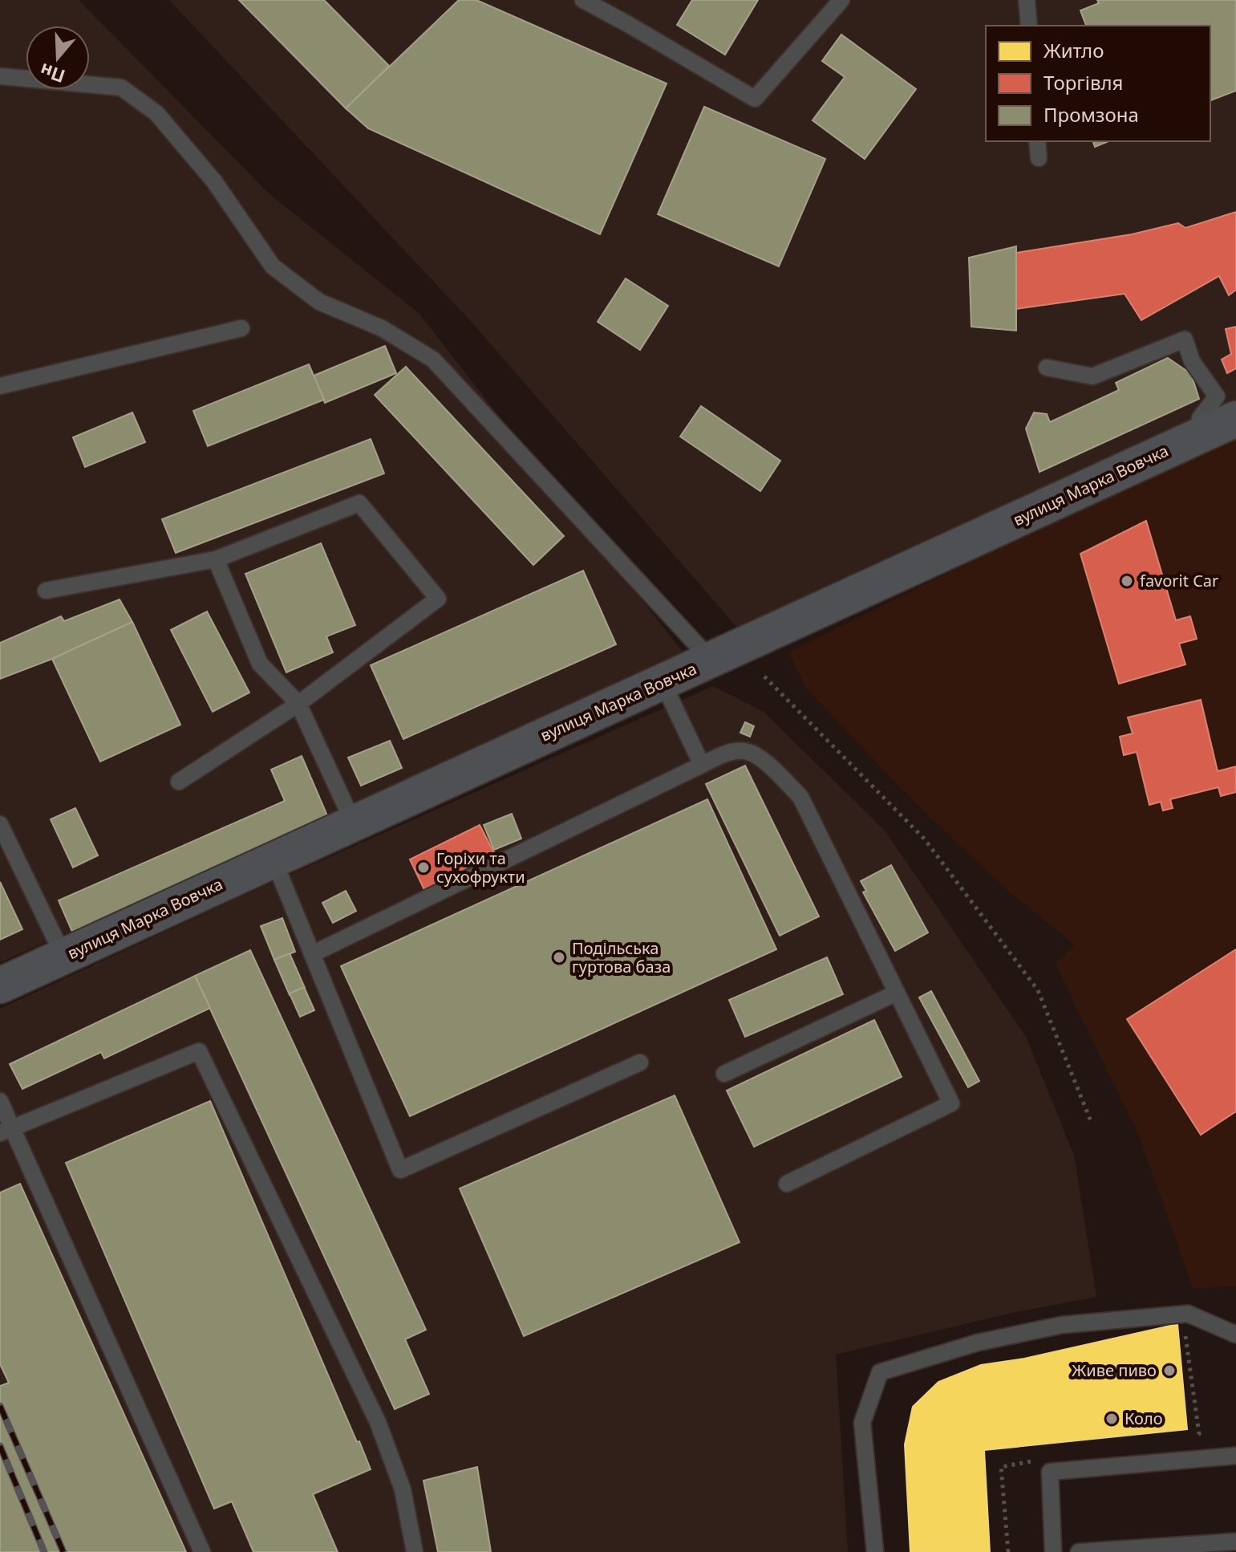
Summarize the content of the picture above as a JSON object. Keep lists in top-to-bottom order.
{
  "streets": {
    "main road": ["вулиця Марка Вовчка"]
  },
  "places": [
    "favorit Car",
    "Горіхи та сухофрукти",
    "Подільська гуртова база",
    "Живе пиво",
    "Коло"
  ],
  "legend": ["Житло", "Торгівля", "Промзона"],
  "north": "bottom"
}
